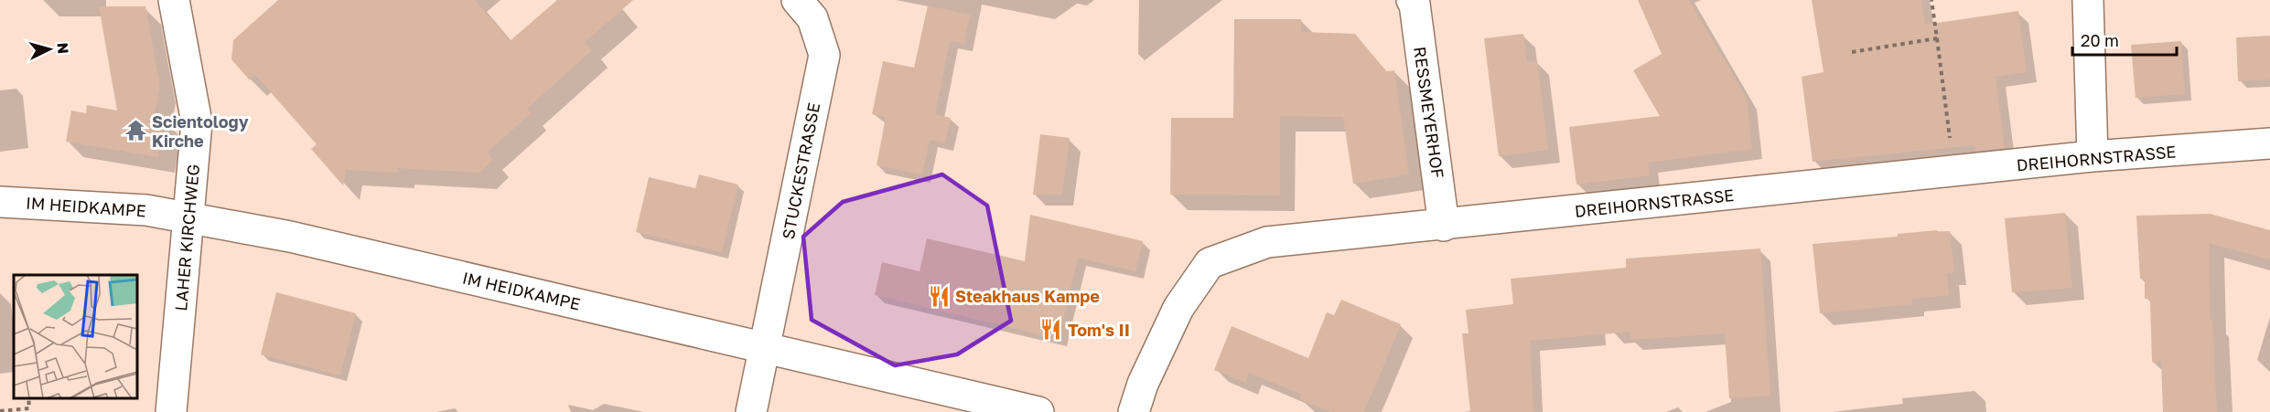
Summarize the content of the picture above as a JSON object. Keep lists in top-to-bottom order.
{
  "streets": {
    "street": [
      "RESSMEYERHOF",
      "DREIHORNSTRASSE",
      "STUCKESTRASSE",
      "IM HEIDKAMPE",
      "LAHER KIRCHWEG"
    ]
  },
  "crossings": [
    ["RESSMEYERHOF", "DREIHORNSTRASSE"],
    ["STUCKESTRASSE", "IM HEIDKAMPE"],
    ["IM HEIDKAMPE", "LAHER KIRCHWEG"]
  ],
  "places": {
    "temple": ["Scientology Kirche"],
    "restaurant": ["Steakhaus Kampe", "Tom's II"]
  },
  "scale_bar": "20 m",
  "north": "right"
}
